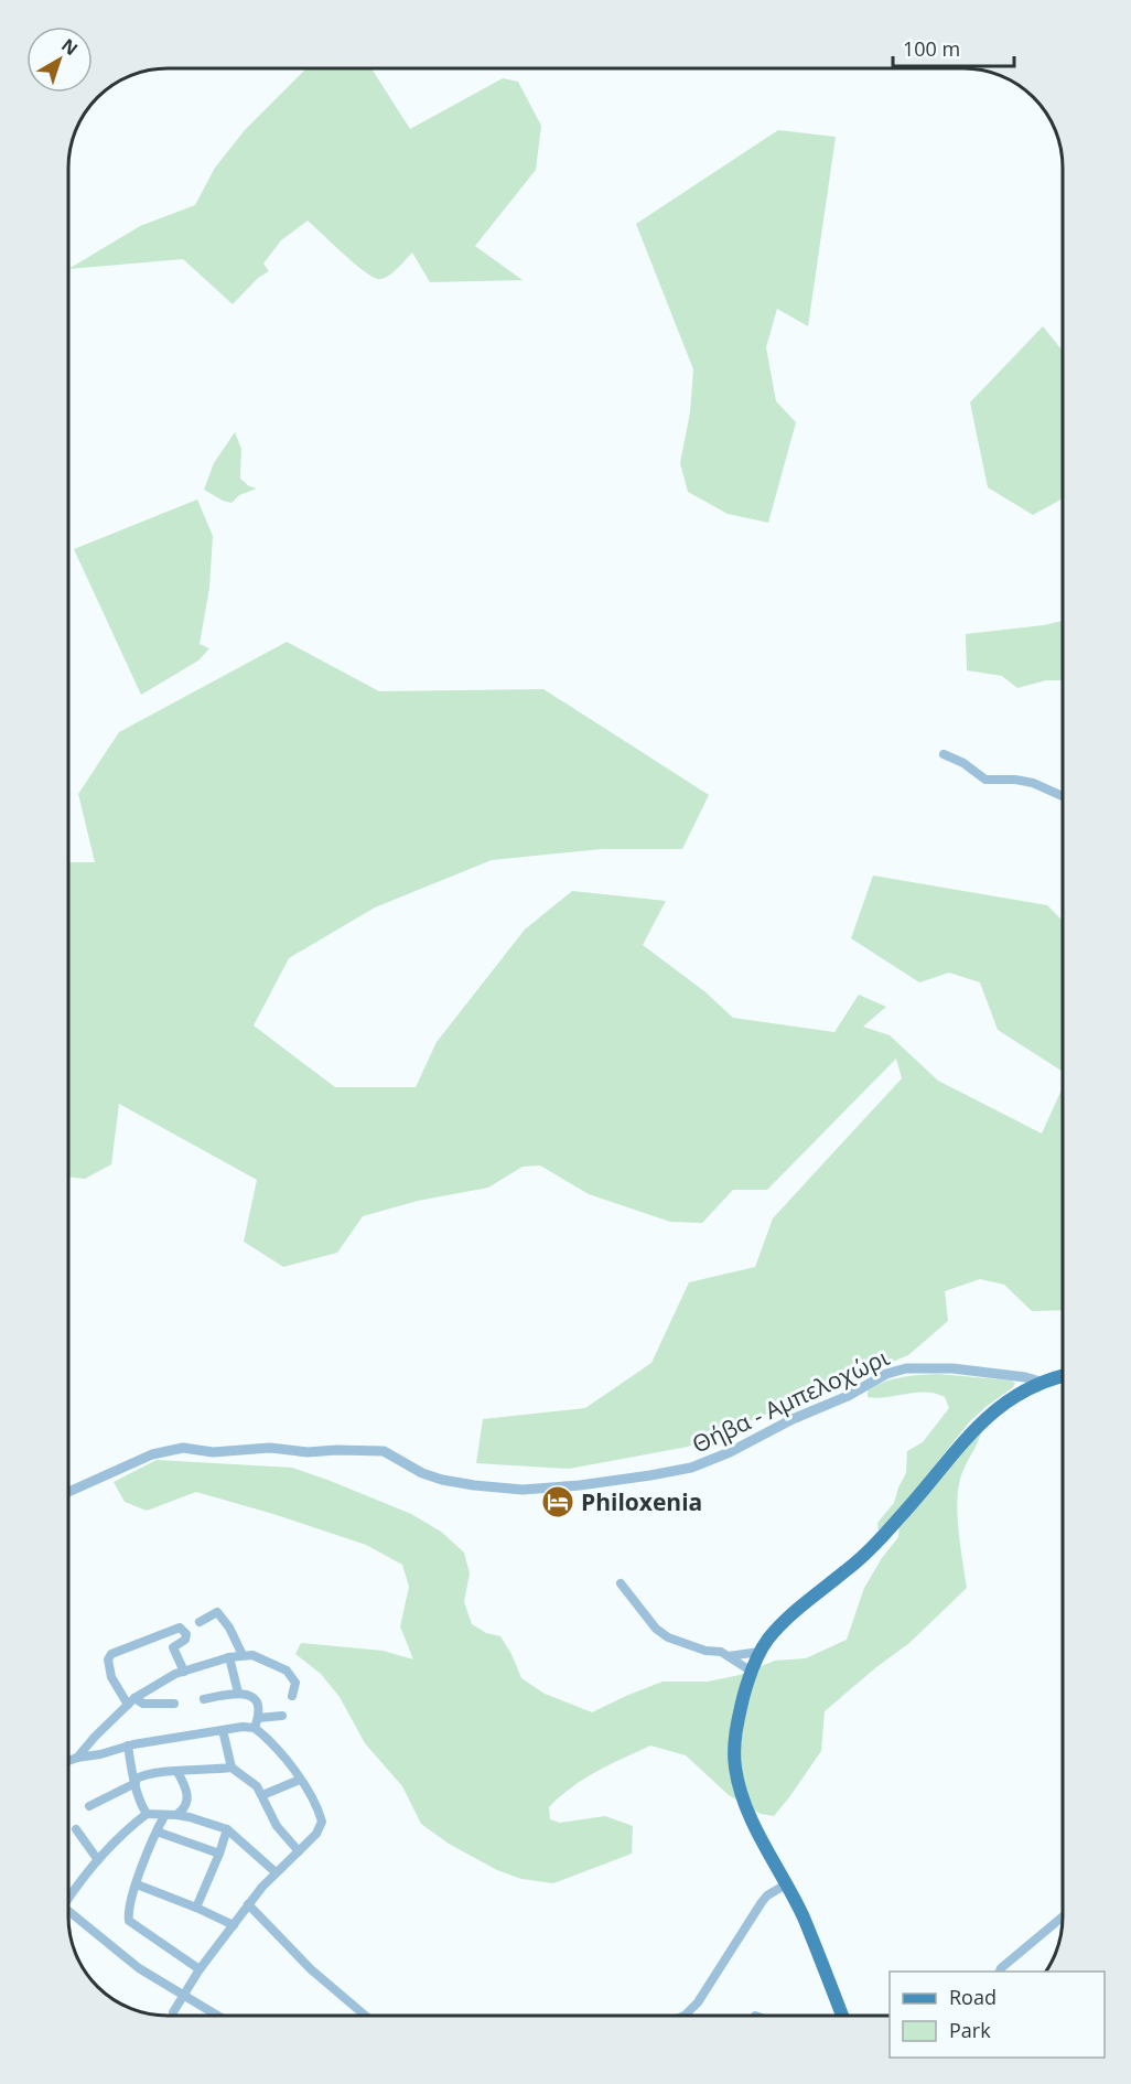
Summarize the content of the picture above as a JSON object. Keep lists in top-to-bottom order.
{
  "streets": {
    "street": ["Θήβα - Αμπελοχώρι"]
  },
  "places": {
    "hotel": ["Philoxenia"]
  },
  "legend": ["Road", "Park"],
  "scale_bar": "100 m",
  "north": "top right"
}
